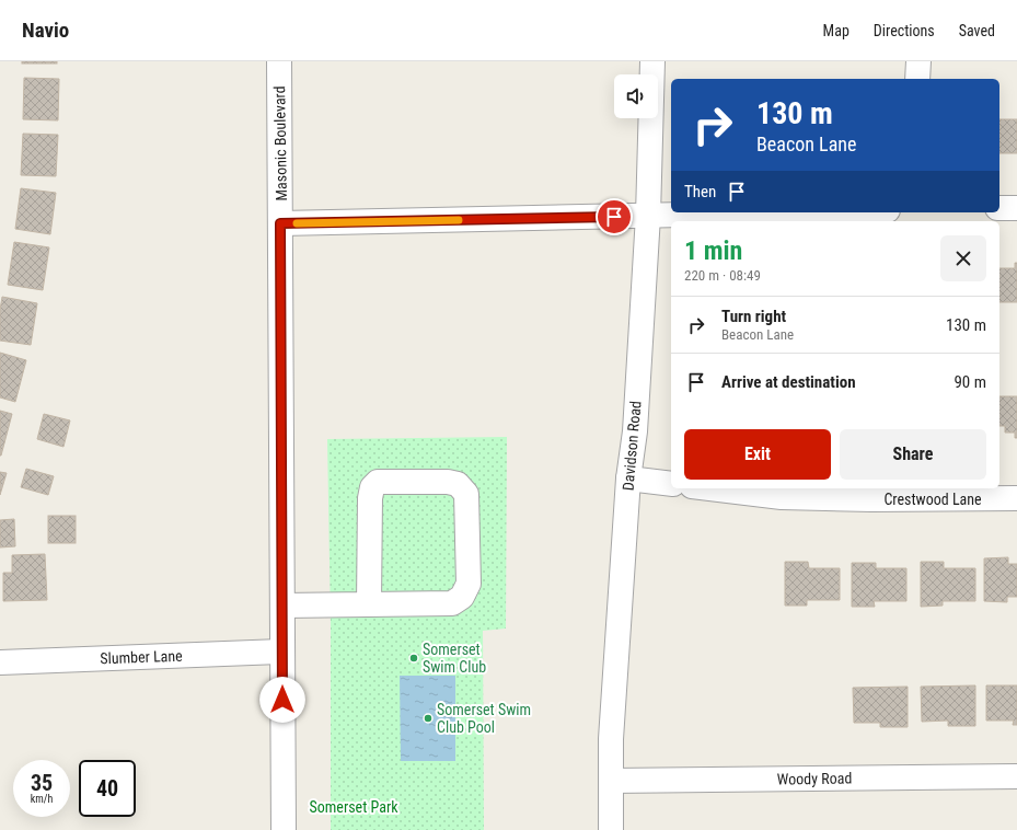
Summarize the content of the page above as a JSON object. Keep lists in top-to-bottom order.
{
  "streets": {
    "street": [
      "Masonic Boulevard",
      "Davidson Road",
      "Crestwood Lane",
      "Slumber Lane",
      "Woody Road"
    ]
  },
  "crossings": [
    ["Masonic Boulevard", "Slumber Lane"],
    ["Davidson Road", "Woody Road"]
  ],
  "parks": ["Somerset Park"],
  "places": ["Somerset Swim Club", "Somerset Swim Club Pool"],
  "page": {
    "header": "Navio",
    "nav": ["Map", "Directions", "Saved"],
    "turn": ["130 m", "Beacon Lane"],
    "then": "Then",
    "heading": ["1 min", "220 m · 08:49"],
    "list": [
      {
        "name": "Turn right",
        "note": "Beacon Lane",
        "value": "130 m"
      },
      {
        "name": "Arrive at destination",
        "value": "90 m"
      }
    ],
    "buttons": ["Exit", "Share"],
    "speed": "35 km/h",
    "limit": "40"
  }
}
